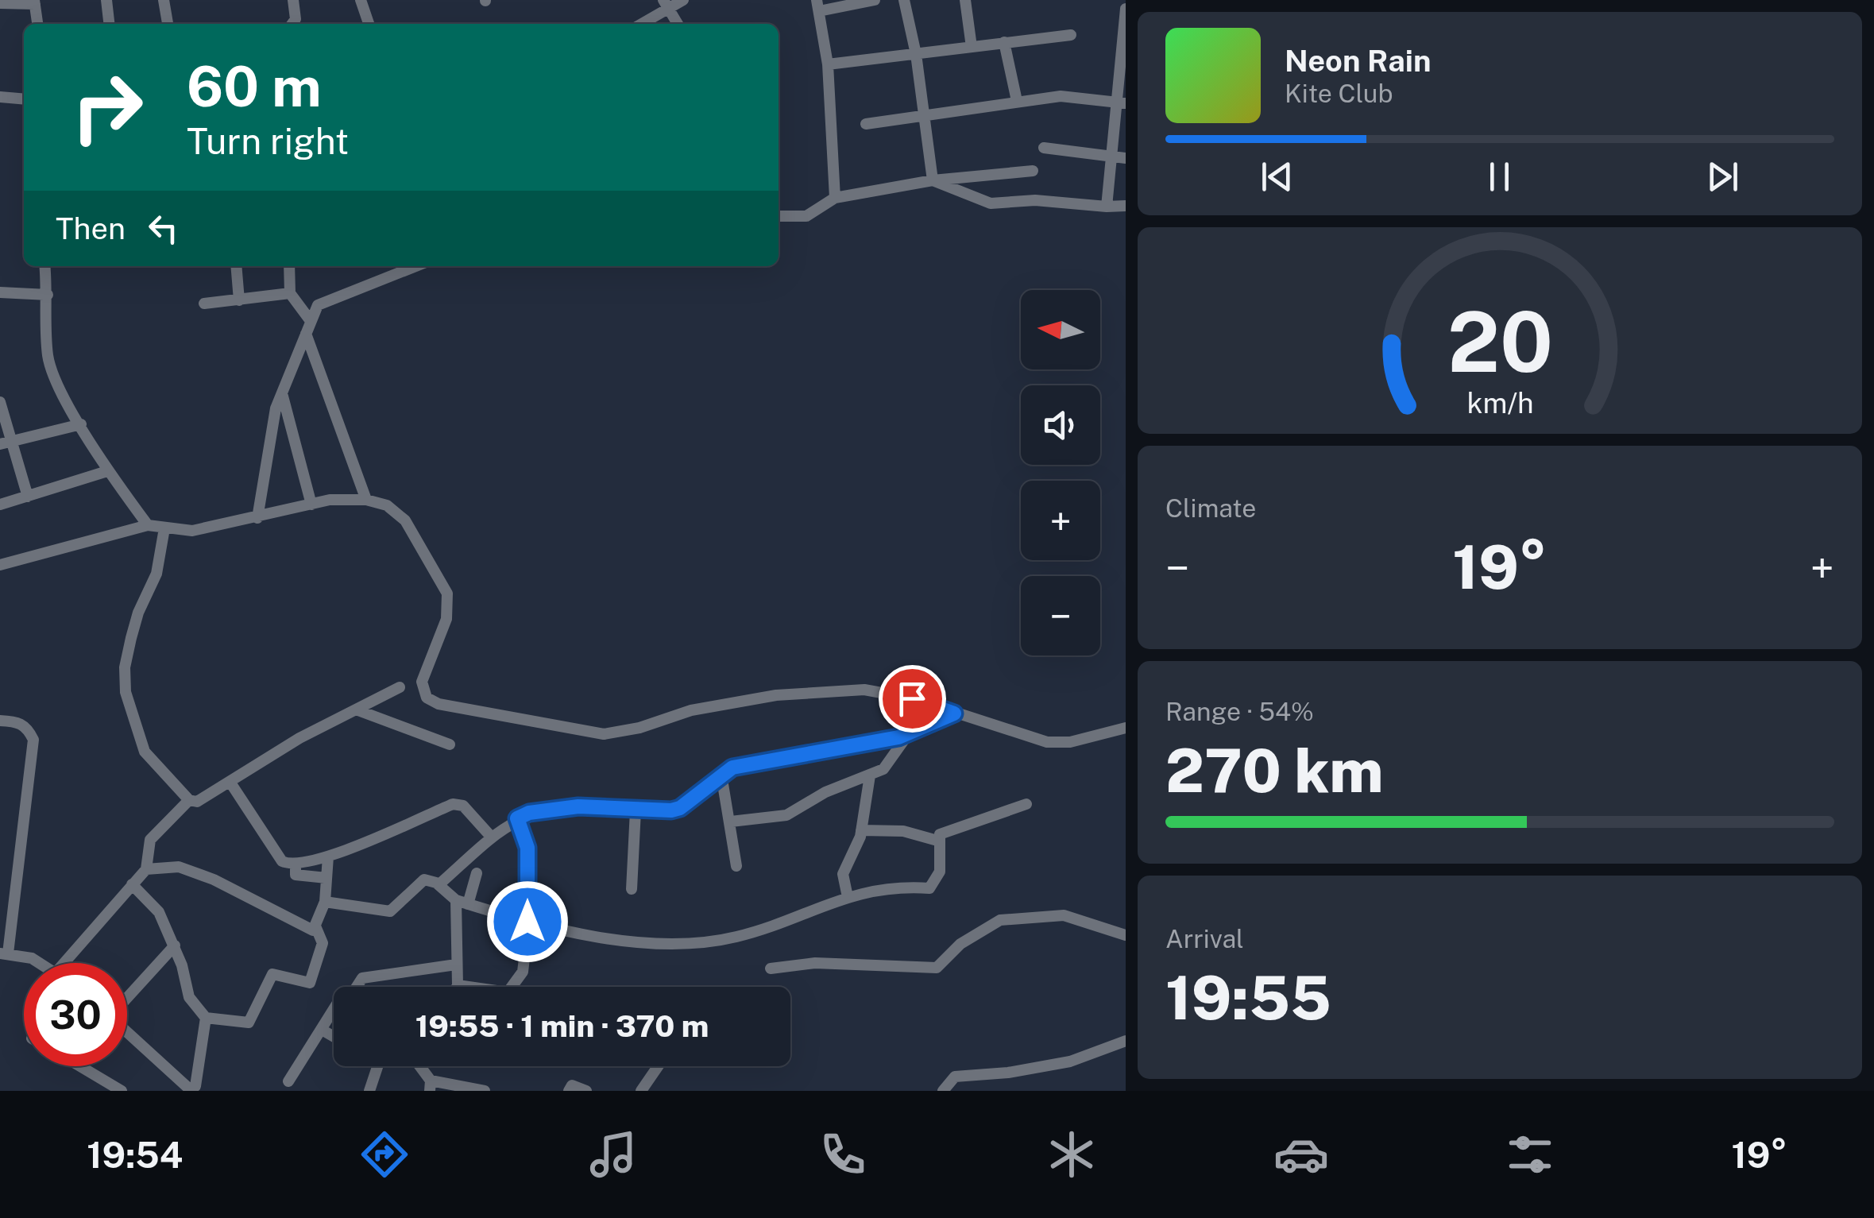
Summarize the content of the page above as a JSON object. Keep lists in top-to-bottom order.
{
  "north": "left",
  "page": {
    "turn": ["60 m", "Turn right"],
    "song": ["Neon Rain", "Kite Club"],
    "then": "Then",
    "map_buttons": ["+", "−"],
    "tile": [
      "Climate",
      ["Range · 54%", "270 km"],
      ["Arrival", "19:55"]
    ],
    "heat": ["−", "19°", "+"],
    "limit": "30",
    "trip": "19:55 · 1 min · 370 m",
    "tabs": ["19:54", "19°"],
    "gauge": ["20", "km/h"]
  }
}
